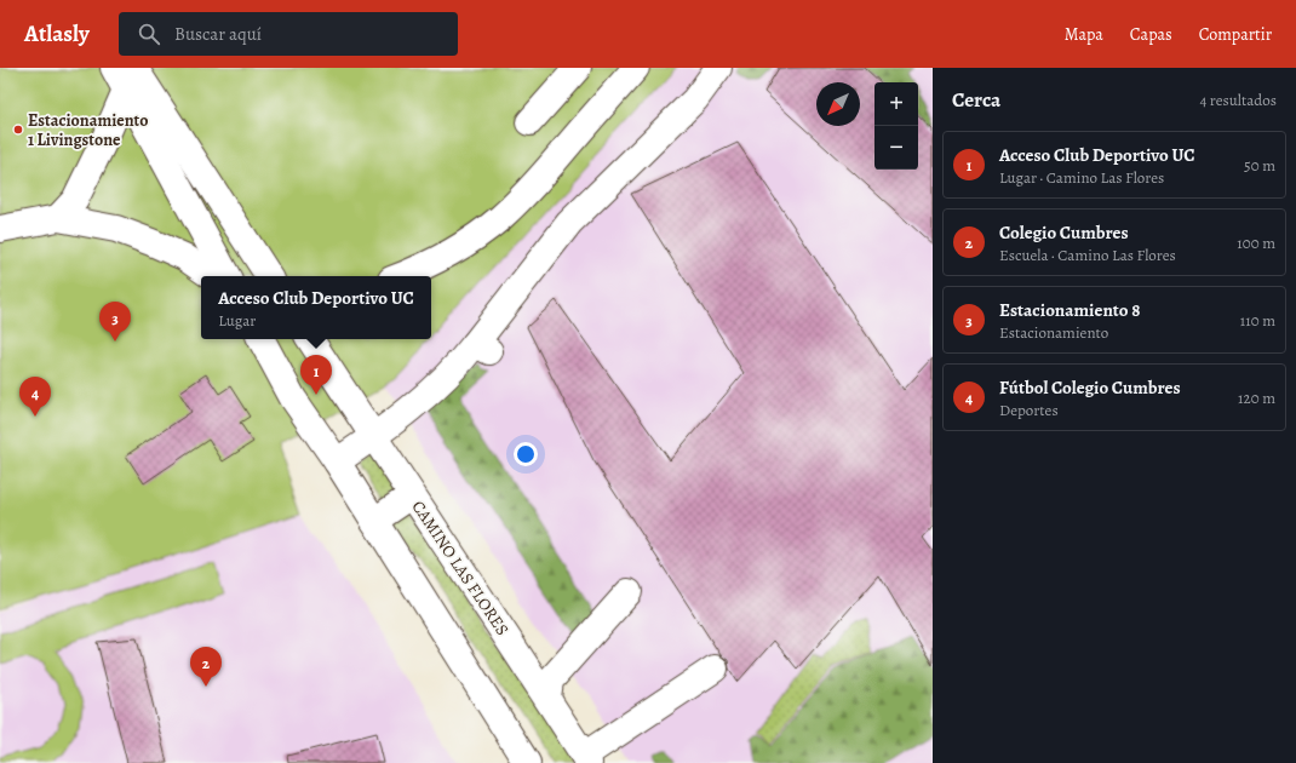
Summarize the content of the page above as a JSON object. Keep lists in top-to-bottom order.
{
  "streets": {
    "street": ["CAMINO LAS FLORES"]
  },
  "places": ["Estacionamiento 1 Livingstone"],
  "north": "bottom left",
  "page": {
    "header": "Atlasly",
    "search": "Buscar aquí",
    "nav": ["Mapa", "Capas", "Compartir"],
    "heading": ["Cerca", "4 resultados"],
    "map_buttons": ["+", "−"],
    "list": [
      {
        "mark": "1",
        "name": "Acceso Club Deportivo UC",
        "note": "Lugar · Camino Las Flores",
        "value": "50 m"
      },
      {
        "mark": "2",
        "name": "Colegio Cumbres",
        "note": "Escuela · Camino Las Flores",
        "value": "100 m"
      },
      {
        "mark": "3",
        "name": "Estacionamiento 8",
        "note": "Estacionamiento",
        "value": "110 m"
      },
      {
        "mark": "4",
        "name": "Fútbol Colegio Cumbres",
        "note": "Deportes",
        "value": "120 m"
      }
    ],
    "popup": ["Acceso Club Deportivo UC", "Lugar"],
    "pins": [
      "3",
      "1",
      "4",
      "2"
    ]
  }
}
